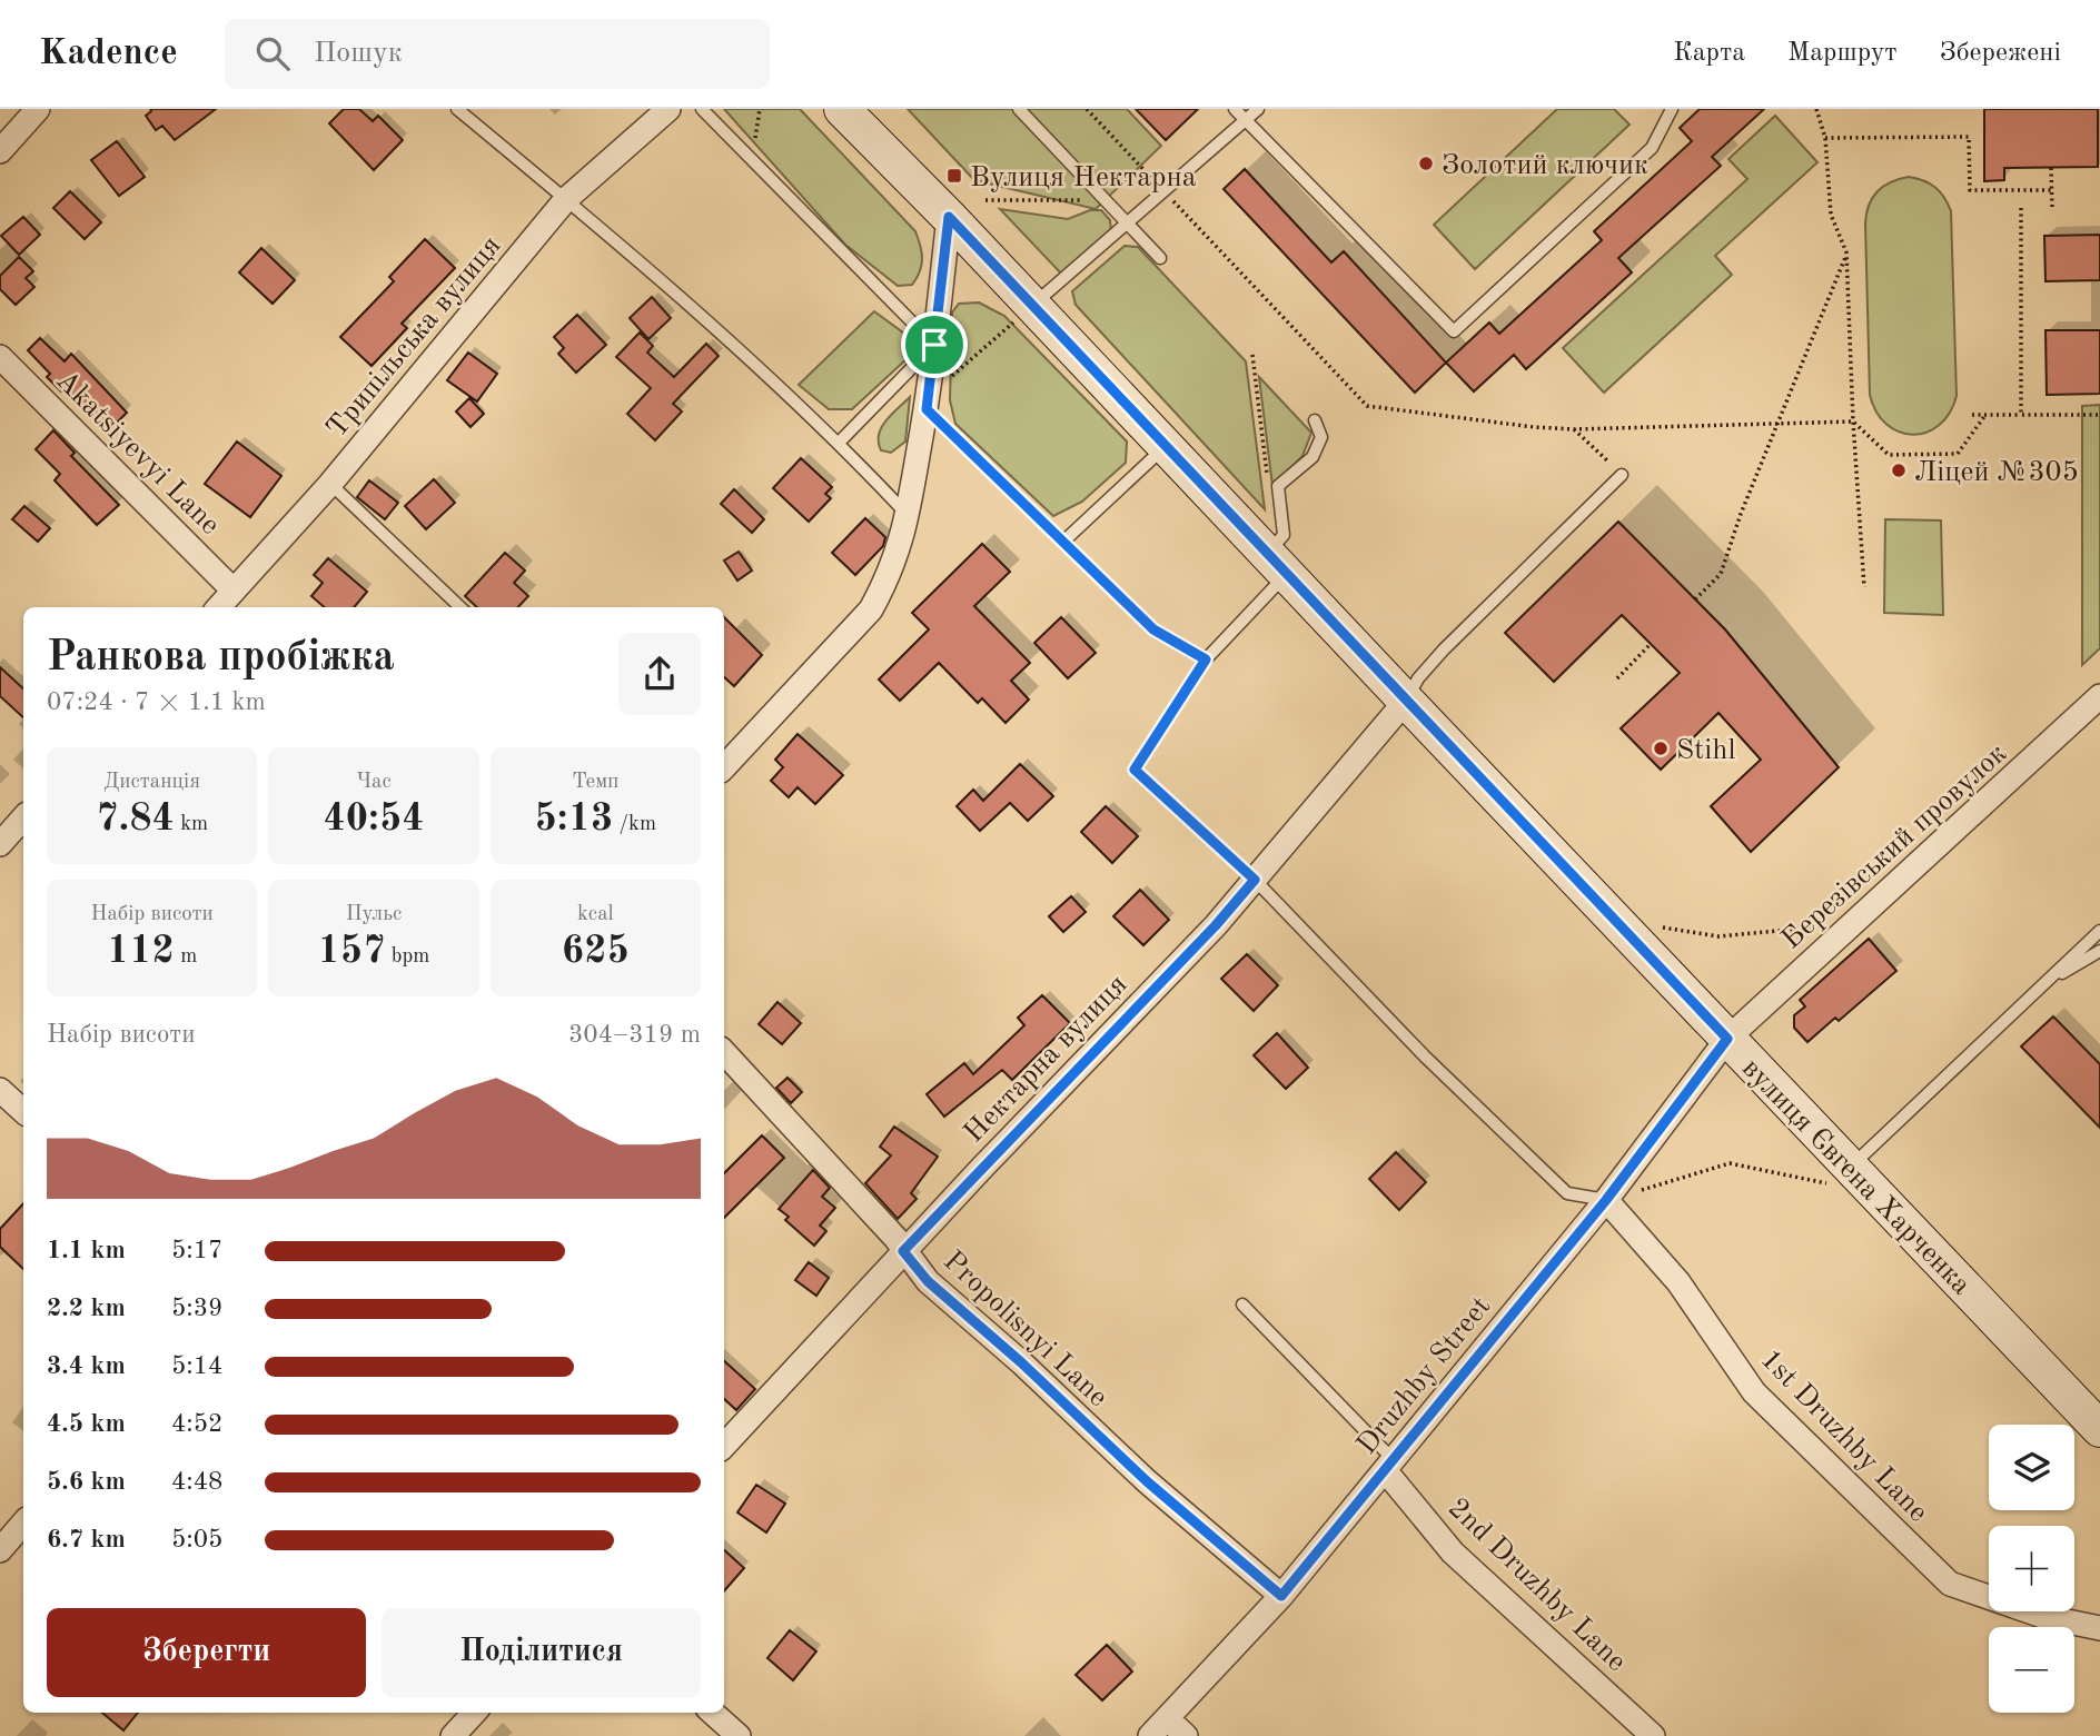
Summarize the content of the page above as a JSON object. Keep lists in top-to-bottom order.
{
  "streets": {
    "main road": ["вулиця Євгена Харченка"],
    "street": [
      "Трипільська вулиця",
      "Akatsiyevyi Lane",
      "Березівський провулок",
      "Нектарна вулиця",
      "Propolisnyi Lane",
      "Druzhby Street",
      "1st Druzhby Lane",
      "2nd Druzhby Lane"
    ]
  },
  "crossings": [
    ["Трипільська вулиця", "Akatsiyevyi Lane"],
    ["Березівський провулок", "вулиця Євгена Харченка"],
    ["Березівський провулок", "Druzhby Street"],
    ["Нектарна вулиця", "вулиця Євгена Харченка"],
    ["Нектарна вулиця", "Propolisnyi Lane"],
    ["вулиця Євгена Харченка", "Druzhby Street"],
    ["Propolisnyi Lane", "Druzhby Street"],
    ["Druzhby Street", "1st Druzhby Lane"],
    ["Druzhby Street", "2nd Druzhby Lane"]
  ],
  "places": {
    "other": ["Золотий ключик", "Ліцей №305", "Stihl"],
    "transit": ["Вулиця Нектарна"]
  },
  "page": {
    "header": "Kadence",
    "search": "Пошук",
    "nav": ["Карта", "Маршрут", "Збережені"],
    "heading": ["Ранкова пробіжка", "07:24 · 7 × 1.1 km"],
    "stats": [
      ["Дистанція", "7.84 km"],
      ["Час", "40:54"],
      ["Темп", "5:13 /km"],
      ["Набір висоти", "112 m"],
      ["Пульс", "157 bpm"],
      ["kcal", "625"]
    ],
    "chart": ["Набір висоти", "304–319 m"],
    "list": [
      {
        "name": "1.1 km",
        "note": "5:17"
      },
      {
        "name": "2.2 km",
        "note": "5:39"
      },
      {
        "name": "3.4 km",
        "note": "5:14"
      },
      {
        "name": "4.5 km",
        "note": "4:52"
      },
      {
        "name": "5.6 km",
        "note": "4:48"
      },
      {
        "name": "6.7 km",
        "note": "5:05"
      }
    ],
    "map_buttons": ["+", "−"],
    "buttons": ["Зберегти", "Поділитися"]
  }
}
